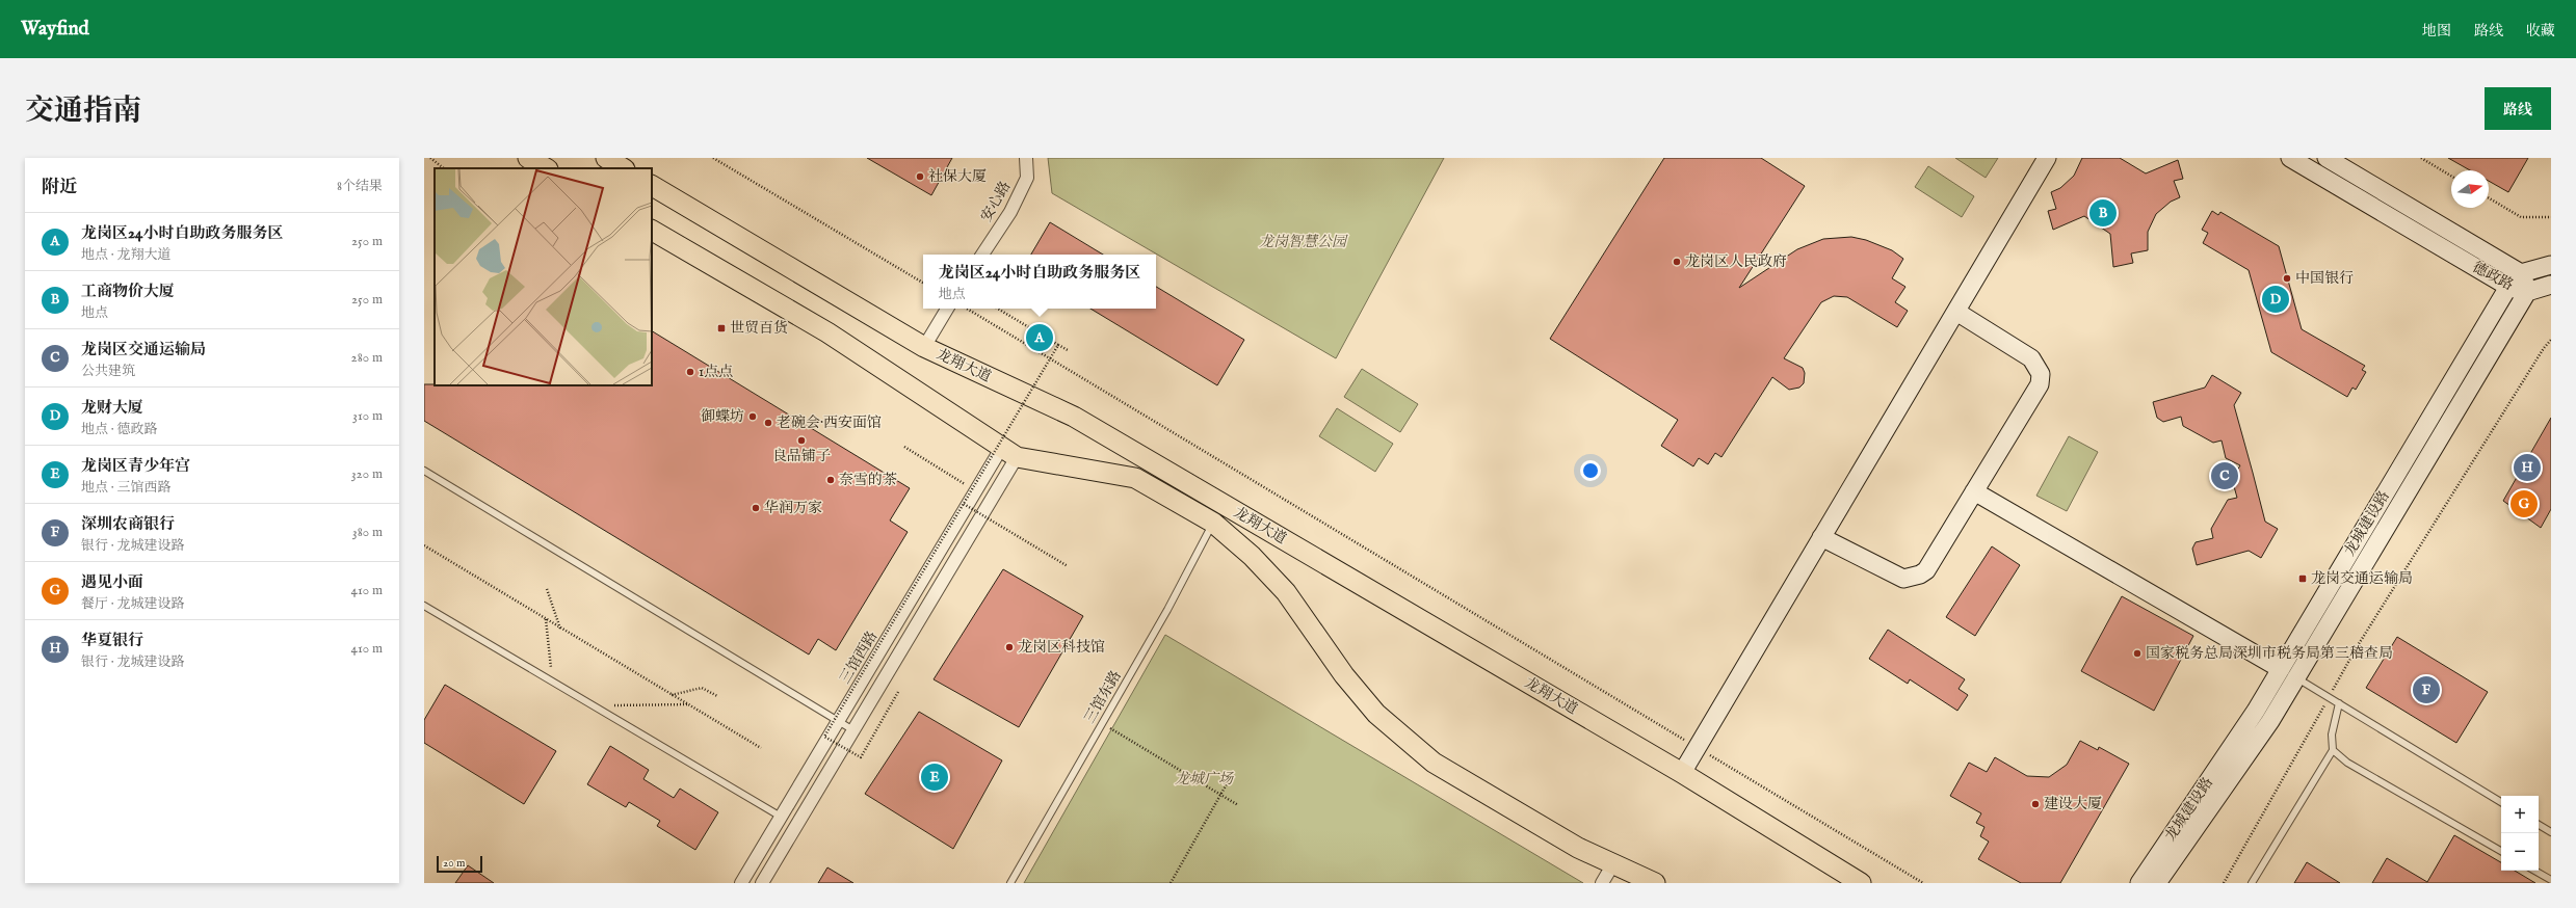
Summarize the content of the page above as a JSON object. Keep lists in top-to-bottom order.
{
  "streets": {
    "main road": ["德政路", "龙翔大道", "龙城建设路"],
    "street": ["安心路", "三馆西路"],
    "lane": ["三馆东路"]
  },
  "crossings": [
    ["德政路", "龙城建设路"],
    ["龙翔大道", "三馆西路"],
    ["龙翔大道", "三馆东路"]
  ],
  "parks": ["龙岗智慧公园", "龙城广场"],
  "places": {
    "other": [
      "社保大厦",
      "龙岗区人民政府",
      "中国银行",
      "1点点",
      "御蝶坊",
      "老碗会·西安面馆",
      "良品铺子",
      "奈雪的茶",
      "华润万家",
      "龙岗区科技馆",
      "国家税务总局深圳市税务局第三稽查局",
      "建设大厦"
    ],
    "transit": ["世贸百货", "龙岗交通运输局"]
  },
  "scale_bar": "20 m",
  "north": "right",
  "page": {
    "header": "Wayfind",
    "nav": ["地图", "路线", "收藏"],
    "title": "交通指南",
    "buttons": "路线",
    "heading": ["附近", "8个结果"],
    "pins": [
      "B",
      "D",
      "A",
      "H",
      "C",
      "G",
      "F",
      "E"
    ],
    "list": [
      {
        "mark": "A",
        "name": "龙岗区24小时自助政务服务区",
        "note": "地点 · 龙翔大道",
        "value": "250 m"
      },
      {
        "mark": "B",
        "name": "工商物价大厦",
        "note": "地点",
        "value": "250 m"
      },
      {
        "mark": "C",
        "name": "龙岗区交通运输局",
        "note": "公共建筑",
        "value": "280 m"
      },
      {
        "mark": "D",
        "name": "龙财大厦",
        "note": "地点 · 德政路",
        "value": "310 m"
      },
      {
        "mark": "E",
        "name": "龙岗区青少年宫",
        "note": "地点 · 三馆西路",
        "value": "320 m"
      },
      {
        "mark": "F",
        "name": "深圳农商银行",
        "note": "银行 · 龙城建设路",
        "value": "380 m"
      },
      {
        "mark": "G",
        "name": "遇见小面",
        "note": "餐厅 · 龙城建设路",
        "value": "410 m"
      },
      {
        "mark": "H",
        "name": "华夏银行",
        "note": "银行 · 龙城建设路",
        "value": "410 m"
      }
    ],
    "popup": ["龙岗区24小时自助政务服务区", "地点"],
    "map_buttons": ["+", "−"],
    "scale": "20 m"
  }
}
